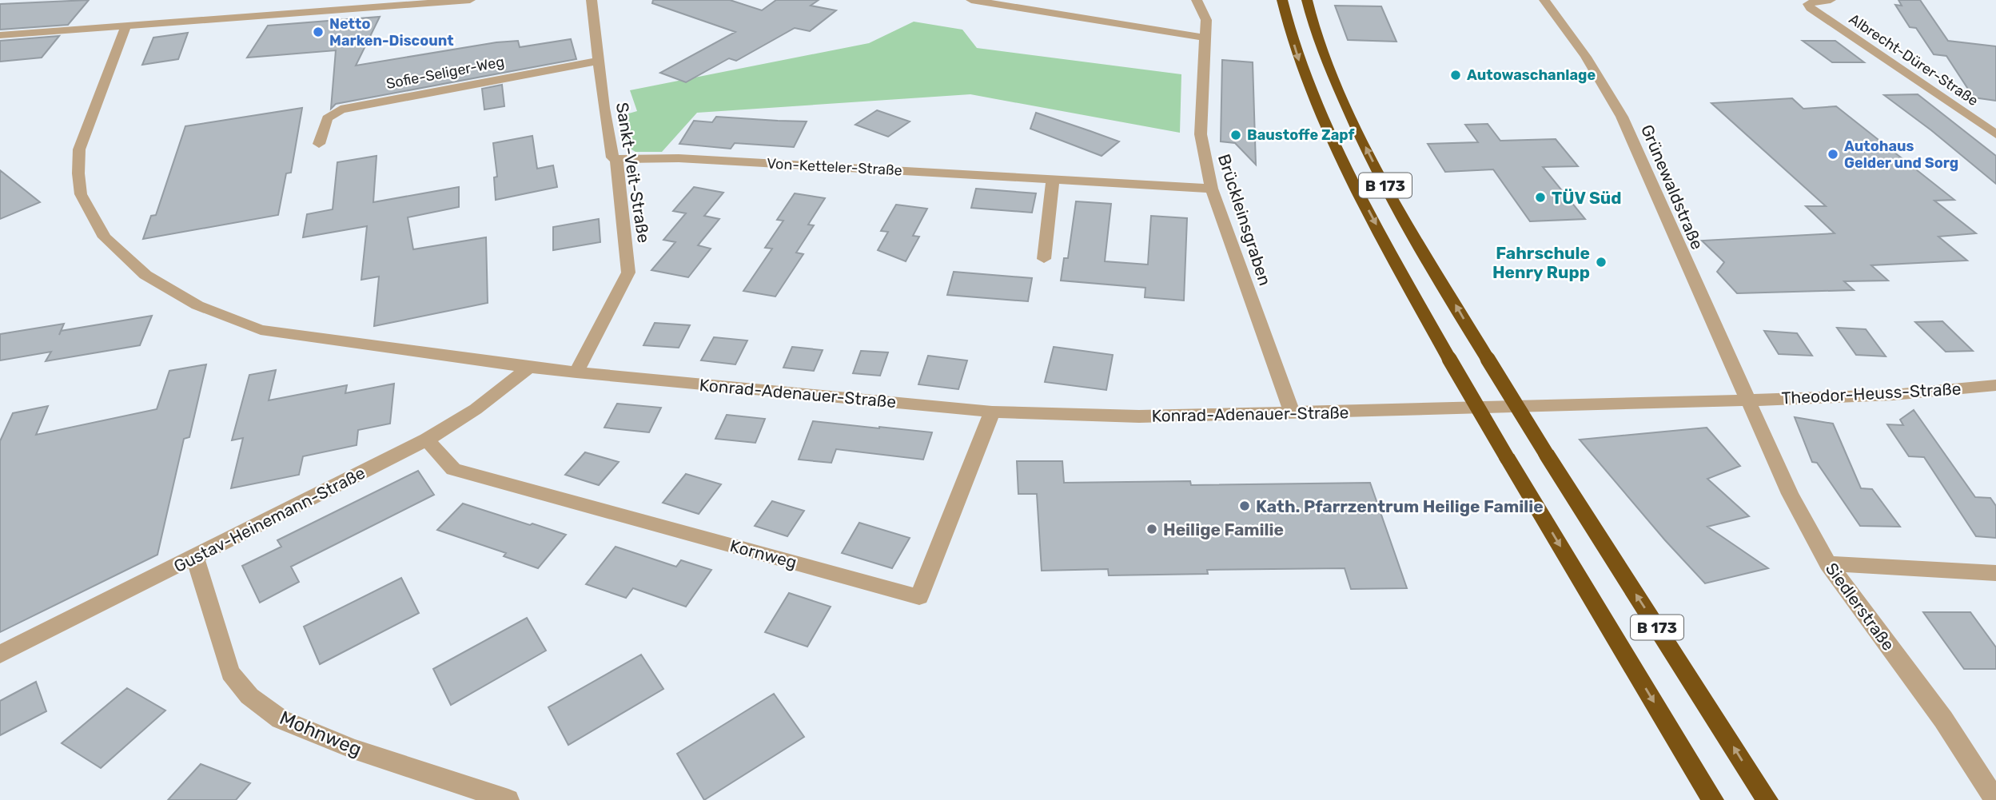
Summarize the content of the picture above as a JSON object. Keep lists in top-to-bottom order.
{
  "streets": {
    "highway": ["B 173"],
    "street": [
      "Albrecht-Dürer-Straße",
      "Sofie-Seliger-Weg",
      "Von-Ketteler-Straße",
      "Sankt-Veit-Straße",
      "Grünewaldstraße",
      "Brückleinsgraben",
      "Konrad-Adenauer-Straße",
      "Theodor-Heuss-Straße",
      "Gustav-Heinemann-Straße",
      "Kornweg",
      "Siedlerstraße",
      "Mohnweg"
    ]
  },
  "crossings": [
    ["Sofie-Seliger-Weg", "Sankt-Veit-Straße"],
    ["Von-Ketteler-Straße", "Sankt-Veit-Straße"],
    ["Von-Ketteler-Straße", "Brückleinsgraben"],
    ["Sankt-Veit-Straße", "Konrad-Adenauer-Straße"],
    ["Grünewaldstraße", "Konrad-Adenauer-Straße"],
    ["Grünewaldstraße", "Theodor-Heuss-Straße"],
    ["Grünewaldstraße", "Siedlerstraße"],
    ["Brückleinsgraben", "Konrad-Adenauer-Straße"],
    ["Konrad-Adenauer-Straße", "Theodor-Heuss-Straße"],
    ["Konrad-Adenauer-Straße", "Gustav-Heinemann-Straße"],
    ["Konrad-Adenauer-Straße", "Kornweg"],
    ["Konrad-Adenauer-Straße", "Siedlerstraße"],
    ["Theodor-Heuss-Straße", "Siedlerstraße"],
    ["Gustav-Heinemann-Straße", "Kornweg"],
    ["Gustav-Heinemann-Straße", "Mohnweg"]
  ],
  "places": [
    "Netto Marken-Discount",
    "Autowaschanlage",
    "Baustoffe Zapf",
    "Autohaus Gelder und Sorg",
    "TÜV Süd",
    "Fahrschule Henry Rupp",
    "Kath. Pfarrzentrum Heilige Familie",
    "Heilige Familie"
  ]
}
